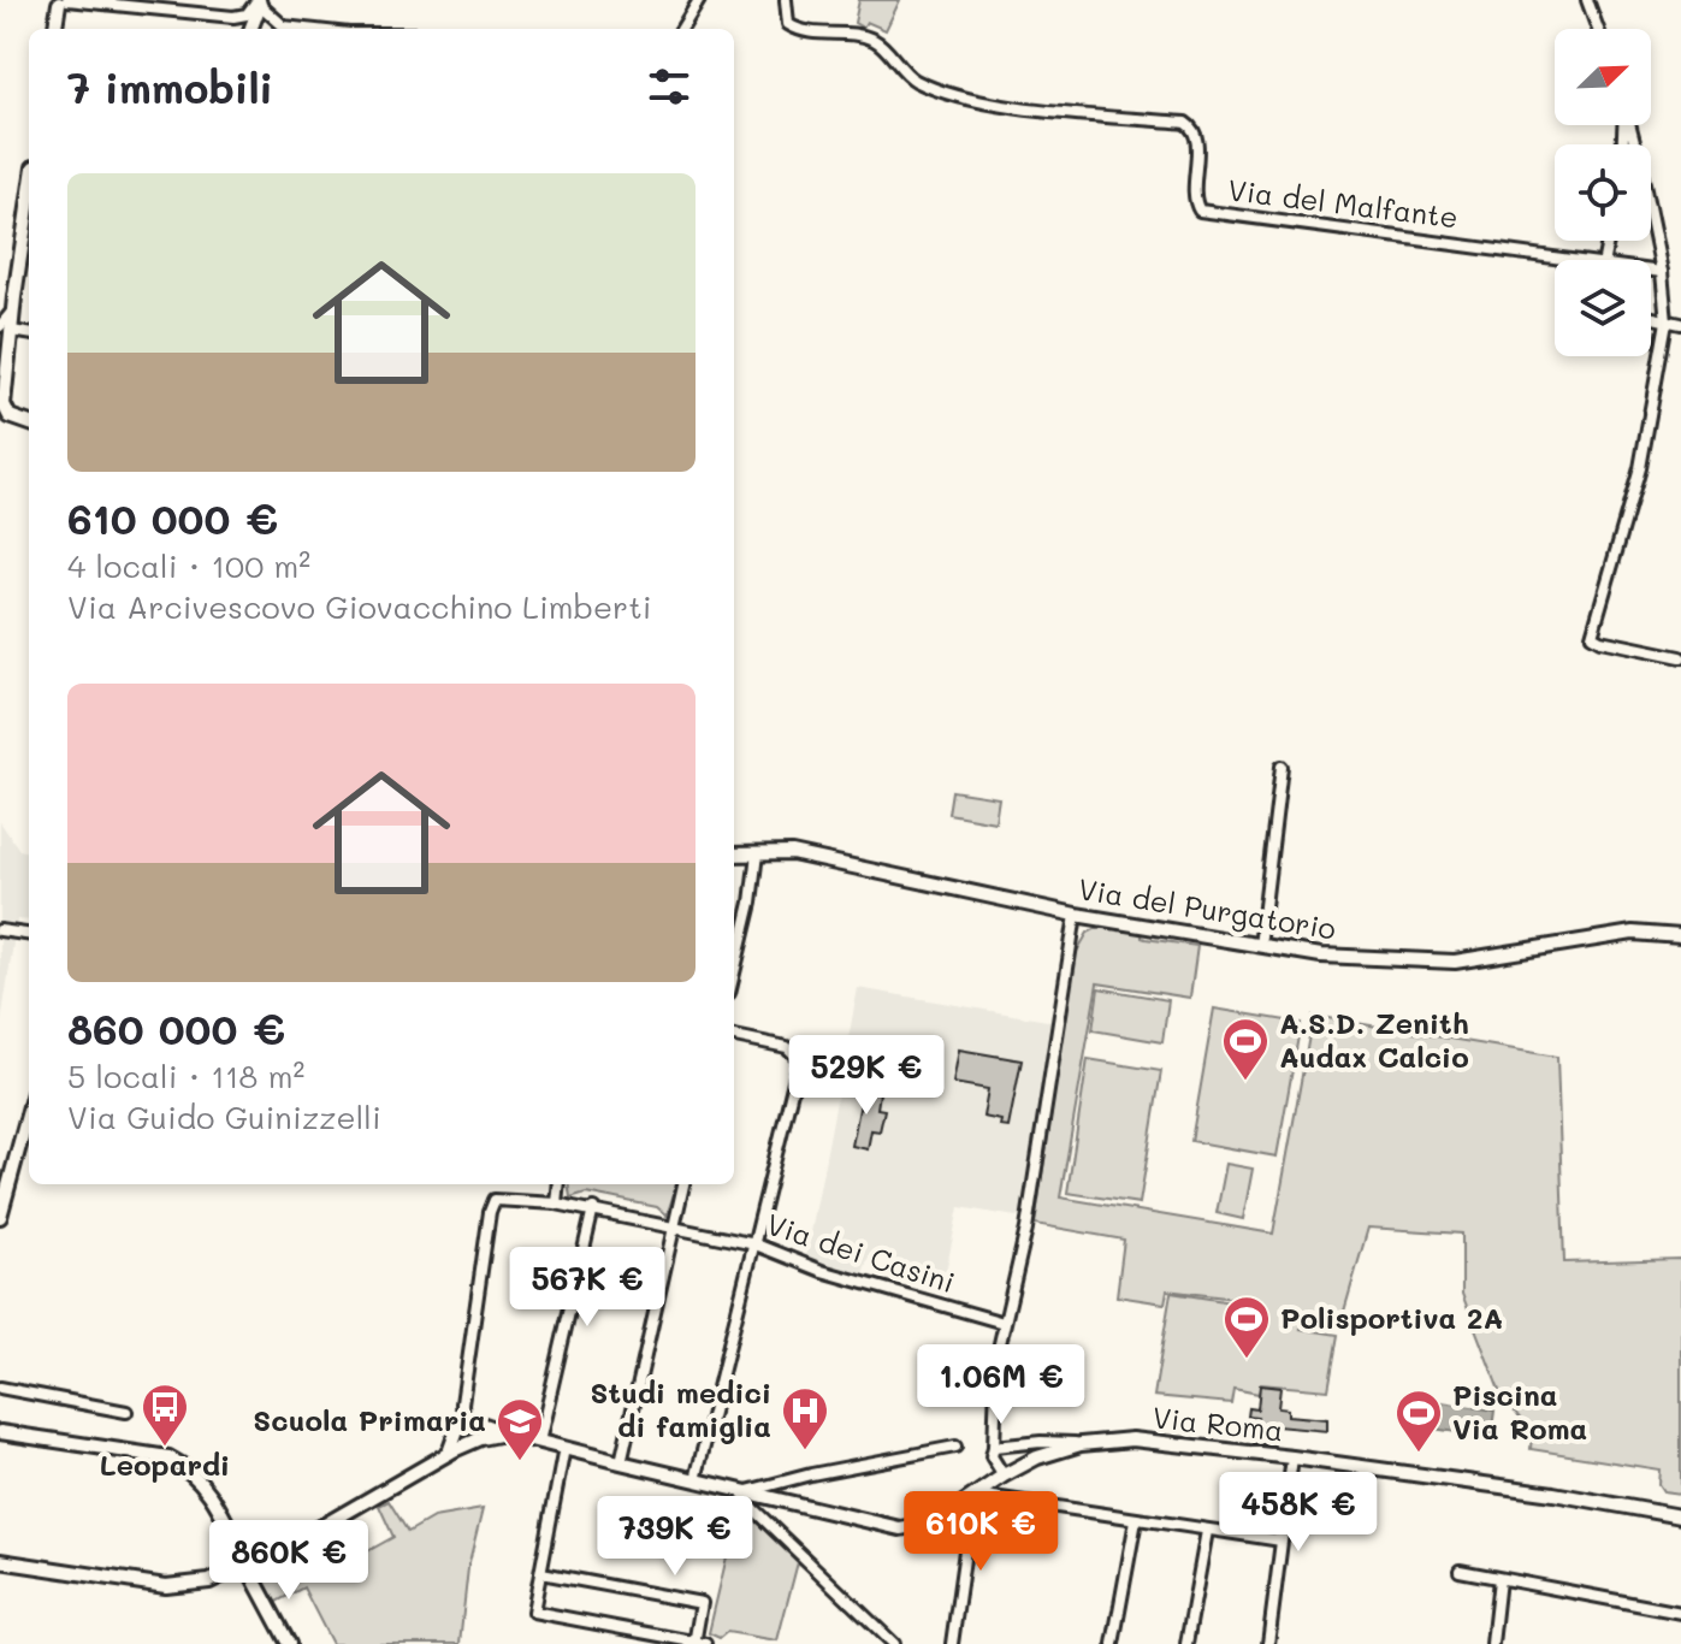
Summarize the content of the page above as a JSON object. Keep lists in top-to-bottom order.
{
  "streets": {
    "street": [
      "Via del Malfante",
      "Via del Purgatorio",
      "Via dei Casini",
      "Via Roma"
    ]
  },
  "crossings": [
    ["Via dei Casini", "Via Roma"]
  ],
  "places": {
    "sports": ["A.S.D. Zenith Audax Calcio", "Polisportiva 2A", "Piscina Via Roma"],
    "bus stop": ["Leopardi"],
    "hospital": ["Studi medici di famiglia"],
    "school or university": ["Scuola Primaria"]
  },
  "north": "top right",
  "page": {
    "heading": "7 immobili",
    "list": [
      {
        "name": "610 000 €",
        "note": "4 locali · 100 m² · Via Arcivescovo Giovacchino Limberti"
      },
      {
        "name": "860 000 €",
        "note": "5 locali · 118 m² · Via Guido Guinizzelli"
      }
    ],
    "price": [
      "529K €",
      "567K €",
      "1.06M €",
      "458K €",
      "610K €",
      "739K €",
      "860K €"
    ]
  }
}
